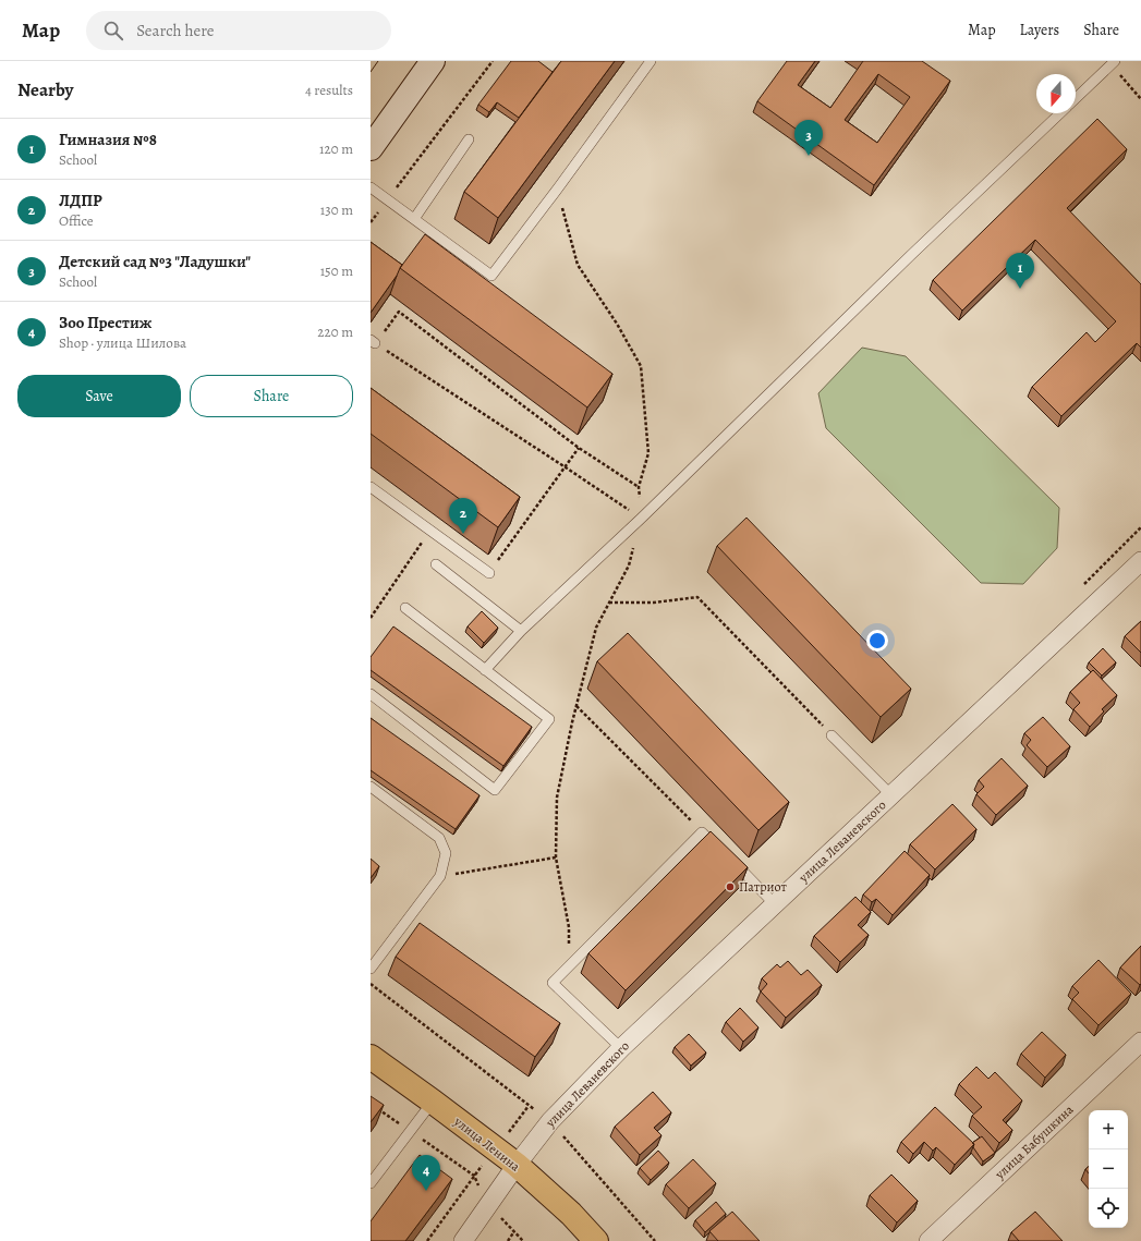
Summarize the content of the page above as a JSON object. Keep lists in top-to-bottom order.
{
  "streets": {
    "main road": ["улица Ленина"],
    "street": ["улица Леваневского", "улица Бабушкина"]
  },
  "crossings": [
    ["улица Леваневского", "улица Ленина"]
  ],
  "places": ["Патриот"],
  "north": "bottom",
  "page": {
    "header": "Map",
    "search": "Search here",
    "nav": ["Map", "Layers", "Share"],
    "heading": ["Nearby", "4 results"],
    "list": [
      {
        "mark": "1",
        "name": "Гимназия №8",
        "note": "School",
        "value": "120 m"
      },
      {
        "mark": "2",
        "name": "ЛДПР",
        "note": "Office",
        "value": "130 m"
      },
      {
        "mark": "3",
        "name": "Детский сад №3 \"Ладушки\"",
        "note": "School",
        "value": "150 m"
      },
      {
        "mark": "4",
        "name": "Зоо Престиж",
        "note": "Shop · улица Шилова",
        "value": "220 m"
      }
    ],
    "pins": [
      "3",
      "1",
      "2",
      "4"
    ],
    "buttons": ["Save", "Share"],
    "map_buttons": ["+", "−"]
  }
}
